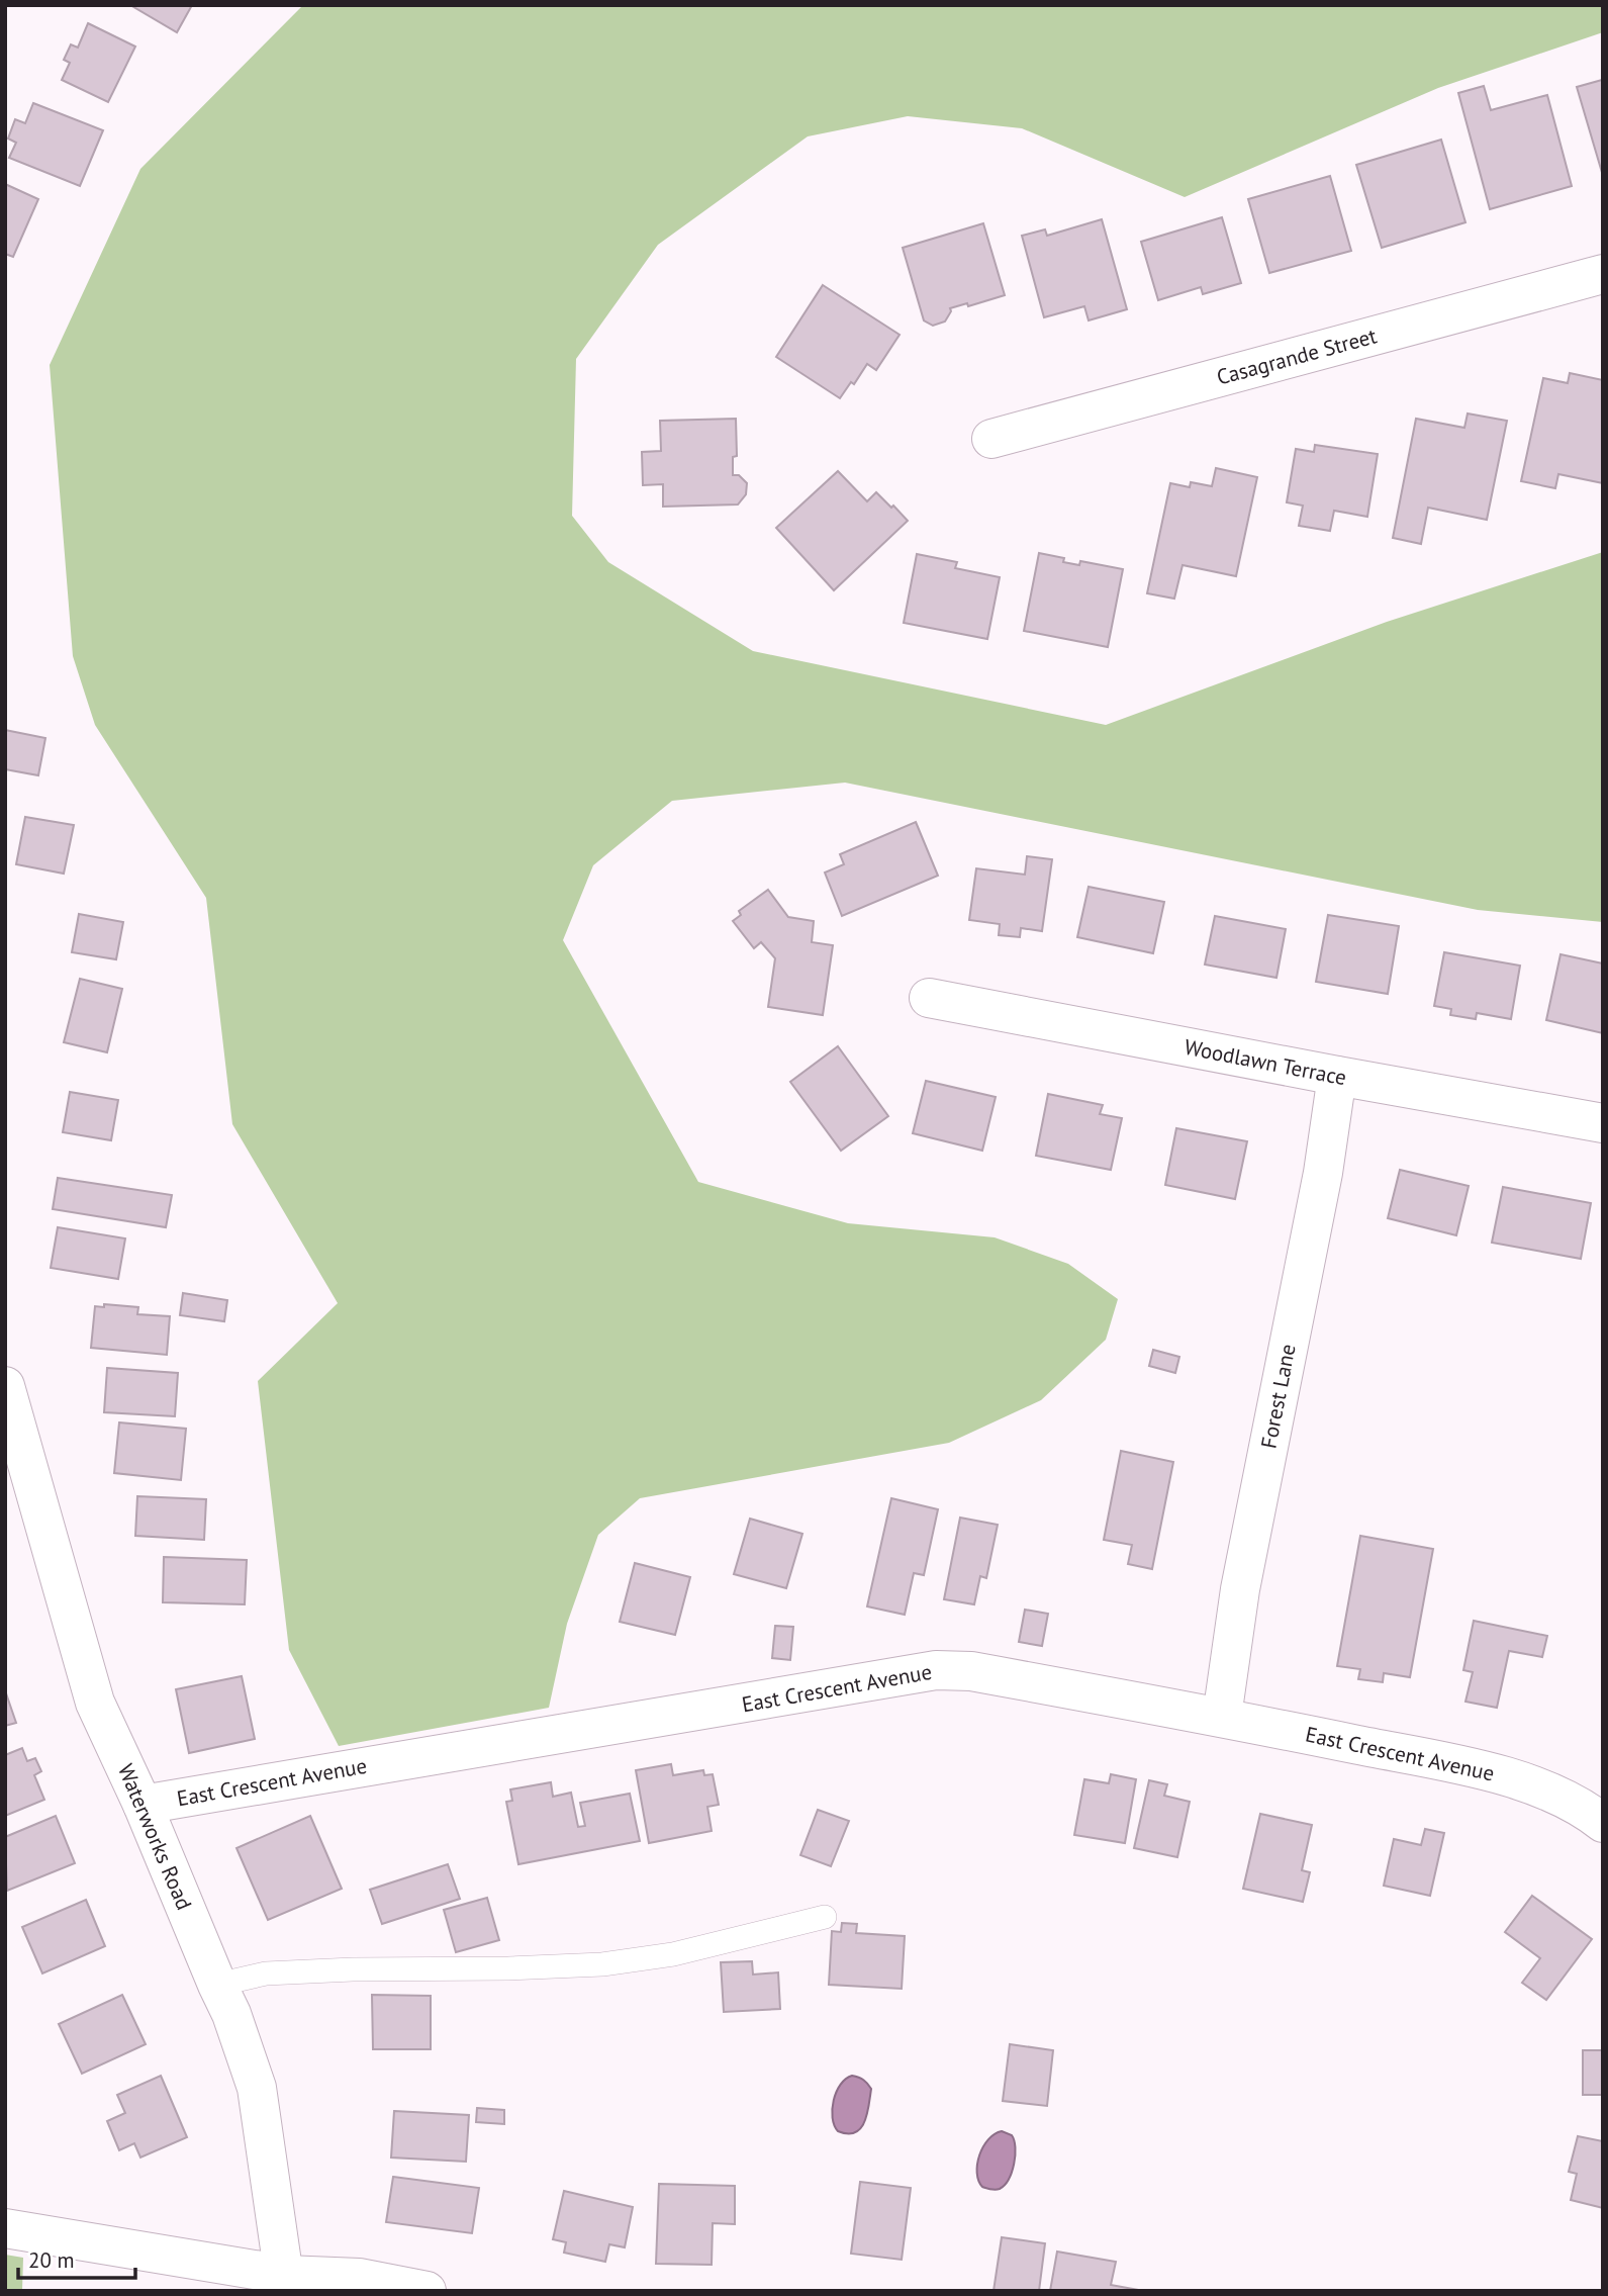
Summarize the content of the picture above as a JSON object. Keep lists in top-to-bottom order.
{
  "streets": {
    "street": [
      "Casagrande Street",
      "Woodlawn Terrace",
      "Forest Lane",
      "East Crescent Avenue",
      "Waterworks Road"
    ]
  },
  "crossings": [
    ["Woodlawn Terrace", "Forest Lane"],
    ["Forest Lane", "East Crescent Avenue"],
    ["East Crescent Avenue", "Waterworks Road"]
  ],
  "scale_bar": "20 m"
}
